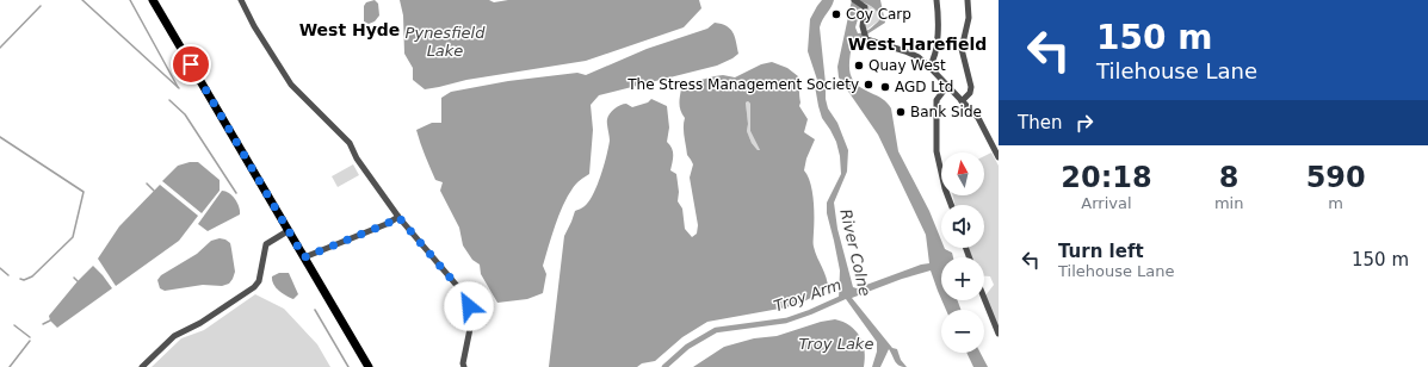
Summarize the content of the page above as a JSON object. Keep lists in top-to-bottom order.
{
  "districts": ["West Hyde", "West Harefield"],
  "water": [
    "Pynesfield Lake",
    "River Colne",
    "Troy Arm",
    "Troy Lake"
  ],
  "places": [
    "Coy Carp",
    "Quay West",
    "The Stress Management Society",
    "AGD Ltd",
    "Bank Side"
  ],
  "north": "top",
  "page": {
    "turn": ["150 m", "Tilehouse Lane"],
    "then": "Then",
    "eta": [
      "20:18",
      "Arrival",
      "8",
      "min",
      "590",
      "m"
    ],
    "map_buttons": ["+", "−"],
    "list": [
      {
        "name": "Turn left",
        "note": "Tilehouse Lane",
        "value": "150 m"
      }
    ]
  }
}
